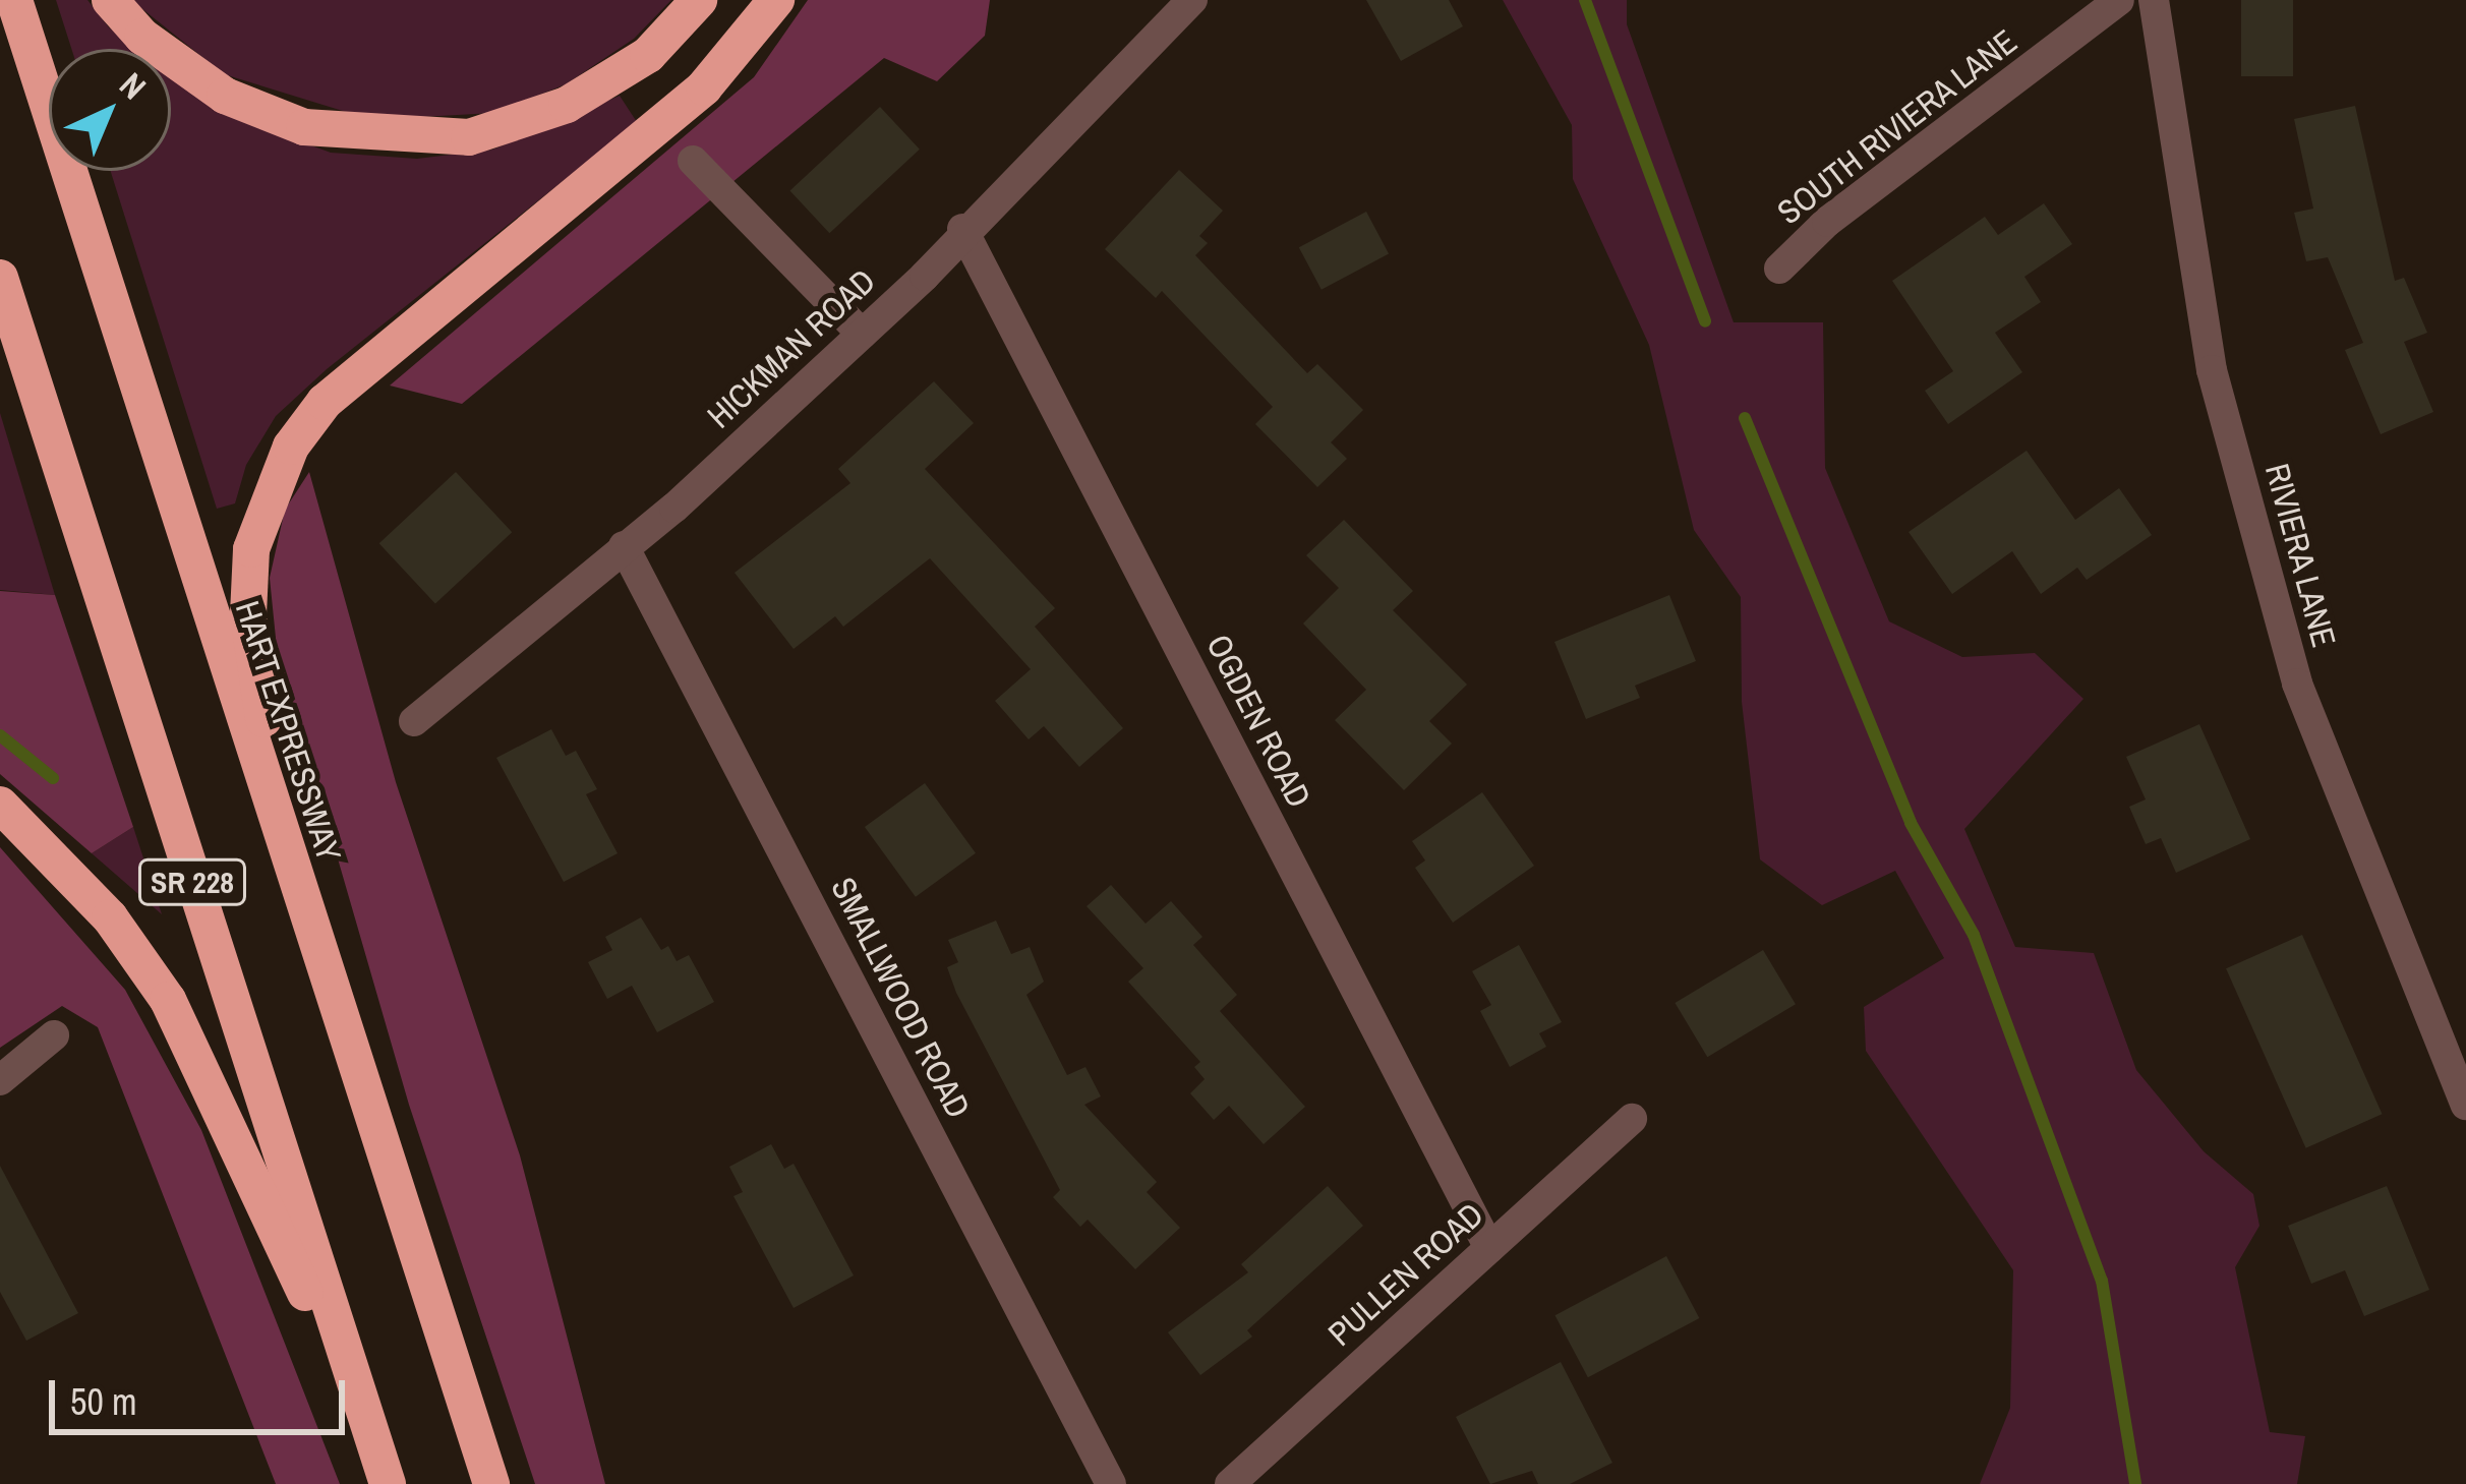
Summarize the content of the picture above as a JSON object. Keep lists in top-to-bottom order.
{
  "streets": {
    "highway": ["HART EXPRESSWAY", "SR 228"],
    "street": [
      "SOUTH RIVIERA LANE",
      "HICKMAN ROAD",
      "RIVIERA LANE",
      "OGDEN ROAD",
      "SMALLWOOD ROAD",
      "PULLEN ROAD"
    ]
  },
  "crossings": [
    ["HICKMAN ROAD", "OGDEN ROAD"],
    ["HICKMAN ROAD", "SMALLWOOD ROAD"],
    ["OGDEN ROAD", "PULLEN ROAD"]
  ],
  "scale_bar": "50 m",
  "north": "top right"
}
